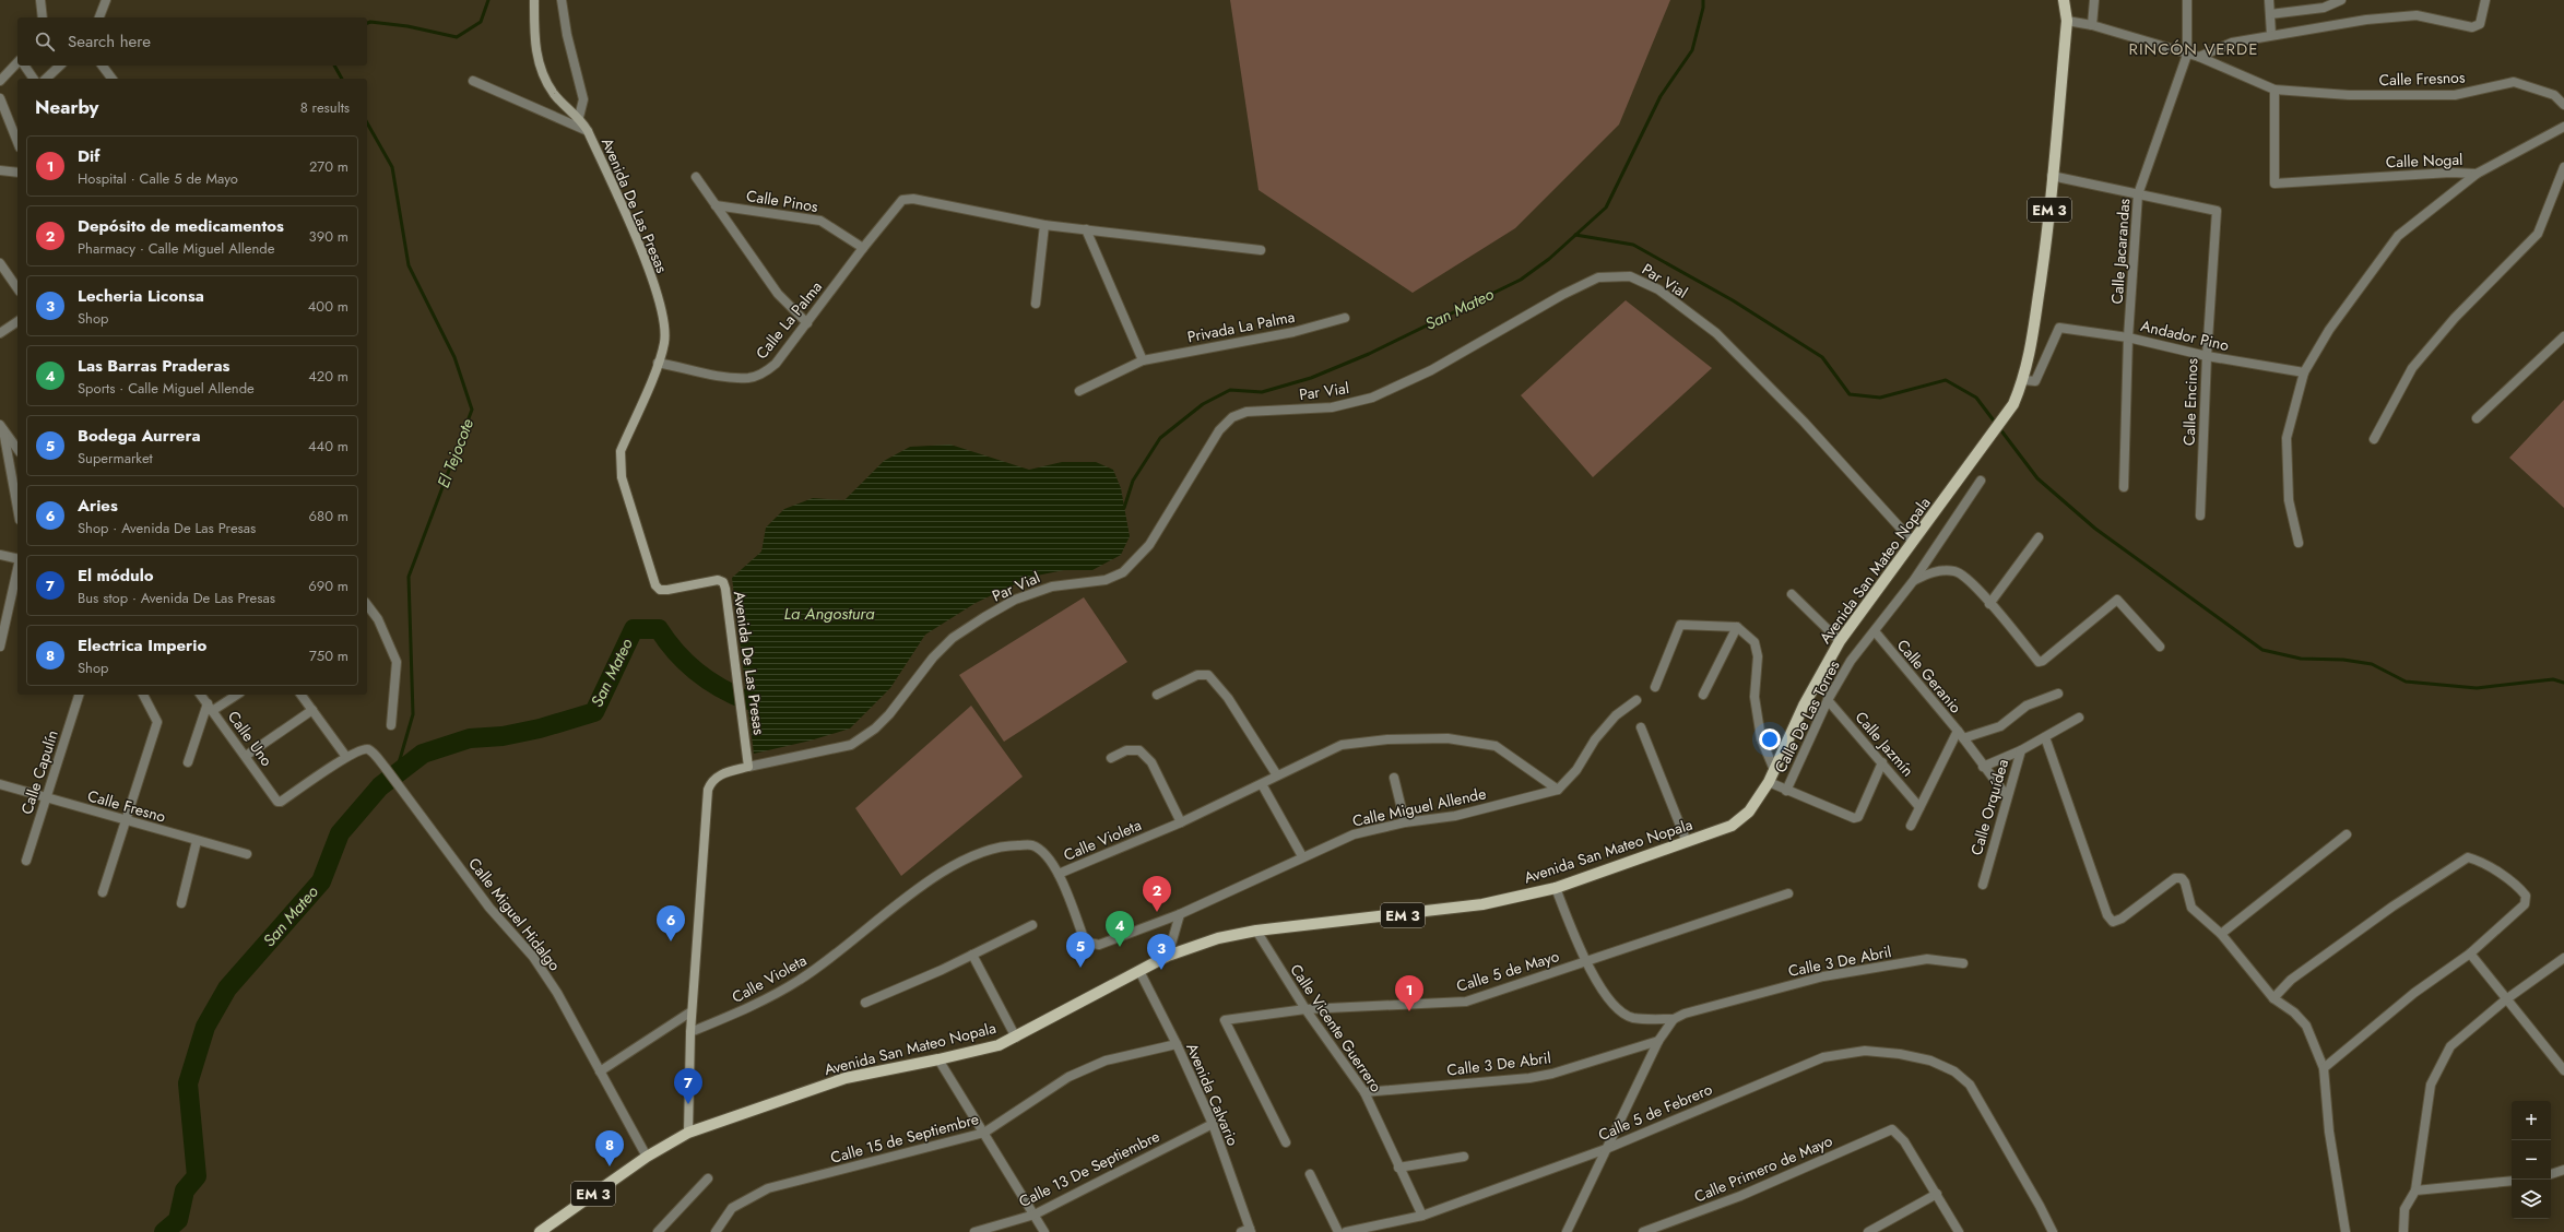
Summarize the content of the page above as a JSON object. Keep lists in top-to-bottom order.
{
  "streets": {
    "main road": ["Avenida De Las Presas", "EM 3", "Avenida San Mateo Nopala"],
    "street": [
      "Calle Fresnos",
      "Calle Nogal",
      "Calle Pinos",
      "Calle Jacarandas",
      "Par Vial",
      "Calle La Palma",
      "Privada La Palma",
      "Andador Pino",
      "Calle Encinos",
      "Calle Geranio",
      "Calle De Las Torres",
      "Calle Uno",
      "Calle Jazmín",
      "Calle Capulín",
      "Calle Fresno",
      "Calle Miguel Allende",
      "Calle Orquídea",
      "Calle Violeta",
      "Calle Miguel Hidalgo",
      "Calle 3 De Abril",
      "Calle 5 de Mayo",
      "Calle Vicente Guerrero",
      "Avenida Calvario",
      "Calle 5 de Febrero",
      "Calle 15 de Septiembre",
      "Calle 13 De Septiembre",
      "Calle Primero de Mayo"
    ]
  },
  "crossings": [
    ["Calle Fresnos", "Calle Nogal"],
    ["Calle Fresnos", "Calle Jacarandas"],
    ["Calle Fresnos", "Avenida San Mateo Nopala"],
    ["Calle Pinos", "Calle La Palma"],
    ["Avenida De Las Presas", "Par Vial"],
    ["Avenida De Las Presas", "Calle La Palma"],
    ["Calle Jacarandas", "Andador Pino"],
    ["Calle Jacarandas", "Calle Encinos"],
    ["Par Vial", "Avenida San Mateo Nopala"],
    ["Andador Pino", "Calle Encinos"],
    ["Andador Pino", "Avenida San Mateo Nopala"],
    ["Avenida San Mateo Nopala", "Calle Miguel Hidalgo"],
    ["Avenida San Mateo Nopala", "Calle Vicente Guerrero"],
    ["Avenida San Mateo Nopala", "Avenida Calvario"],
    ["Calle Geranio", "Calle De Las Torres"],
    ["Calle Geranio", "Calle Orquídea"],
    ["Calle De Las Torres", "Calle Jazmín"],
    ["Calle Uno", "Calle Miguel Hidalgo"],
    ["Calle Capulín", "Calle Fresno"],
    ["Calle Miguel Allende", "Calle Violeta"],
    ["Calle 3 De Abril", "Calle Vicente Guerrero"],
    ["Calle 5 de Mayo", "Calle Vicente Guerrero"],
    ["Calle Vicente Guerrero", "Calle 5 de Febrero"],
    ["Avenida Calvario", "Calle 15 de Septiembre"],
    ["Avenida Calvario", "Calle 13 De Septiembre"]
  ],
  "districts": ["RINCÓN VERDE"],
  "water": ["San Mateo", "El Tejocote", "La Angostura"],
  "page": {
    "search": "Search here",
    "heading": ["Nearby", "8 results"],
    "list": [
      {
        "mark": "1",
        "name": "Dif",
        "note": "Hospital · Calle 5 de Mayo",
        "value": "270 m"
      },
      {
        "mark": "2",
        "name": "Depósito de medicamentos",
        "note": "Pharmacy · Calle Miguel Allende",
        "value": "390 m"
      },
      {
        "mark": "3",
        "name": "Lecheria Liconsa",
        "note": "Shop",
        "value": "400 m"
      },
      {
        "mark": "4",
        "name": "Las Barras Praderas",
        "note": "Sports · Calle Miguel Allende",
        "value": "420 m"
      },
      {
        "mark": "5",
        "name": "Bodega Aurrera",
        "note": "Supermarket",
        "value": "440 m"
      },
      {
        "mark": "6",
        "name": "Aries",
        "note": "Shop · Avenida De Las Presas",
        "value": "680 m"
      },
      {
        "mark": "7",
        "name": "El módulo",
        "note": "Bus stop · Avenida De Las Presas",
        "value": "690 m"
      },
      {
        "mark": "8",
        "name": "Electrica Imperio",
        "note": "Shop",
        "value": "750 m"
      }
    ],
    "pins": [
      "2",
      "6",
      "4",
      "5",
      "3",
      "1",
      "7",
      "8"
    ],
    "map_buttons": ["+", "−"]
  }
}
